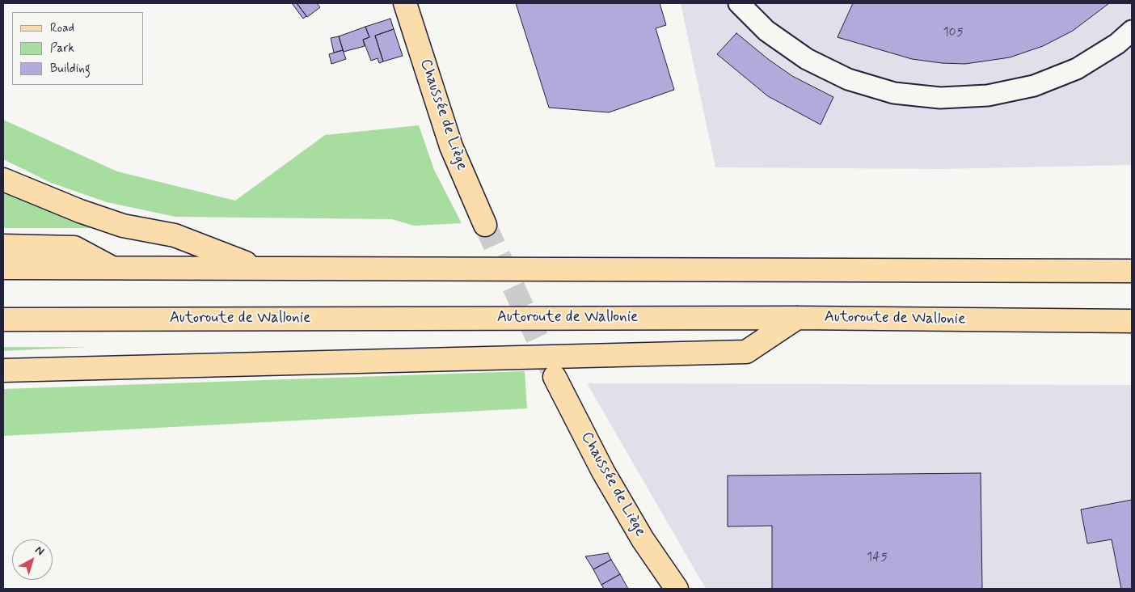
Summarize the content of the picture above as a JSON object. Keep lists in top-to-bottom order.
{
  "streets": {
    "main road": ["Chaussée de Liège", "Autoroute de Wallonie"]
  },
  "house_numbers": ["105", "145"],
  "legend": ["Road", "Park", "Building"],
  "north": "top right"
}
